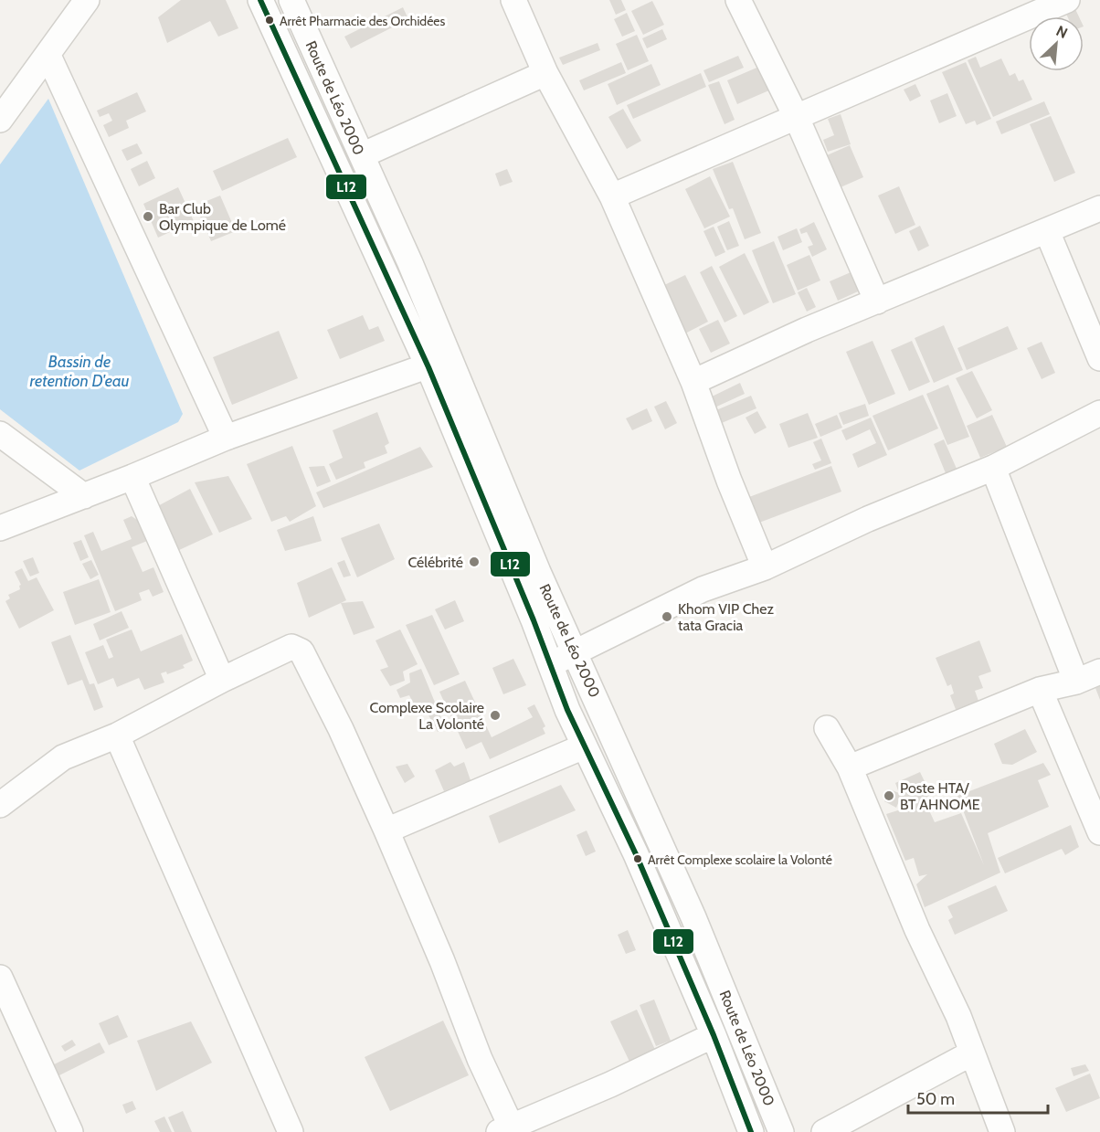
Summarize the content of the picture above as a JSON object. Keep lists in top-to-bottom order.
{
  "streets": {
    "street": ["Route de Léo 2000"]
  },
  "water": ["Bassin de retention D'eau"],
  "places": [
    "Arrêt Pharmacie des Orchidées",
    "Bar Club Olympique de Lomé",
    "Célébrité",
    "Khom VIP Chez tata Gracia",
    "Complexe Scolaire La Volonté",
    "Poste HTA/ BT AHNOME",
    "Arrêt Complexe scolaire la Volonté"
  ],
  "lines": ["transit line L12"],
  "scale_bar": "50 m",
  "north": "top right"
}
